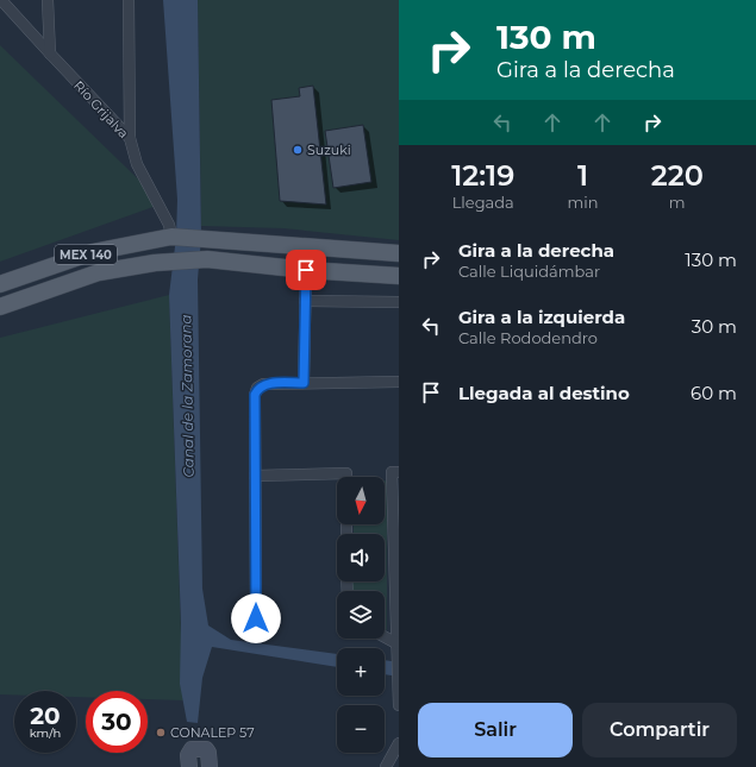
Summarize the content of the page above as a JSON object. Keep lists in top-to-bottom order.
{
  "streets": {
    "main road": ["MEX 140"],
    "street": ["Río Grijalva"]
  },
  "crossings": [
    ["Río Grijalva", "MEX 140"]
  ],
  "water": ["Canal de la Zamorana"],
  "places": ["Suzuki", "CONALEP 57"],
  "north": "bottom",
  "page": {
    "turn": ["130 m", "Gira a la derecha"],
    "eta": [
      "12:19",
      "Llegada",
      "1",
      "min",
      "220",
      "m"
    ],
    "list": [
      {
        "name": "Gira a la derecha",
        "note": "Calle Liquidámbar",
        "value": "130 m"
      },
      {
        "name": "Gira a la izquierda",
        "note": "Calle Rododendro",
        "value": "30 m"
      },
      {
        "name": "Llegada al destino",
        "value": "60 m"
      }
    ],
    "map_buttons": ["+", "−"],
    "speed": "20 km/h",
    "limit": "30",
    "buttons": ["Salir", "Compartir"]
  }
}
